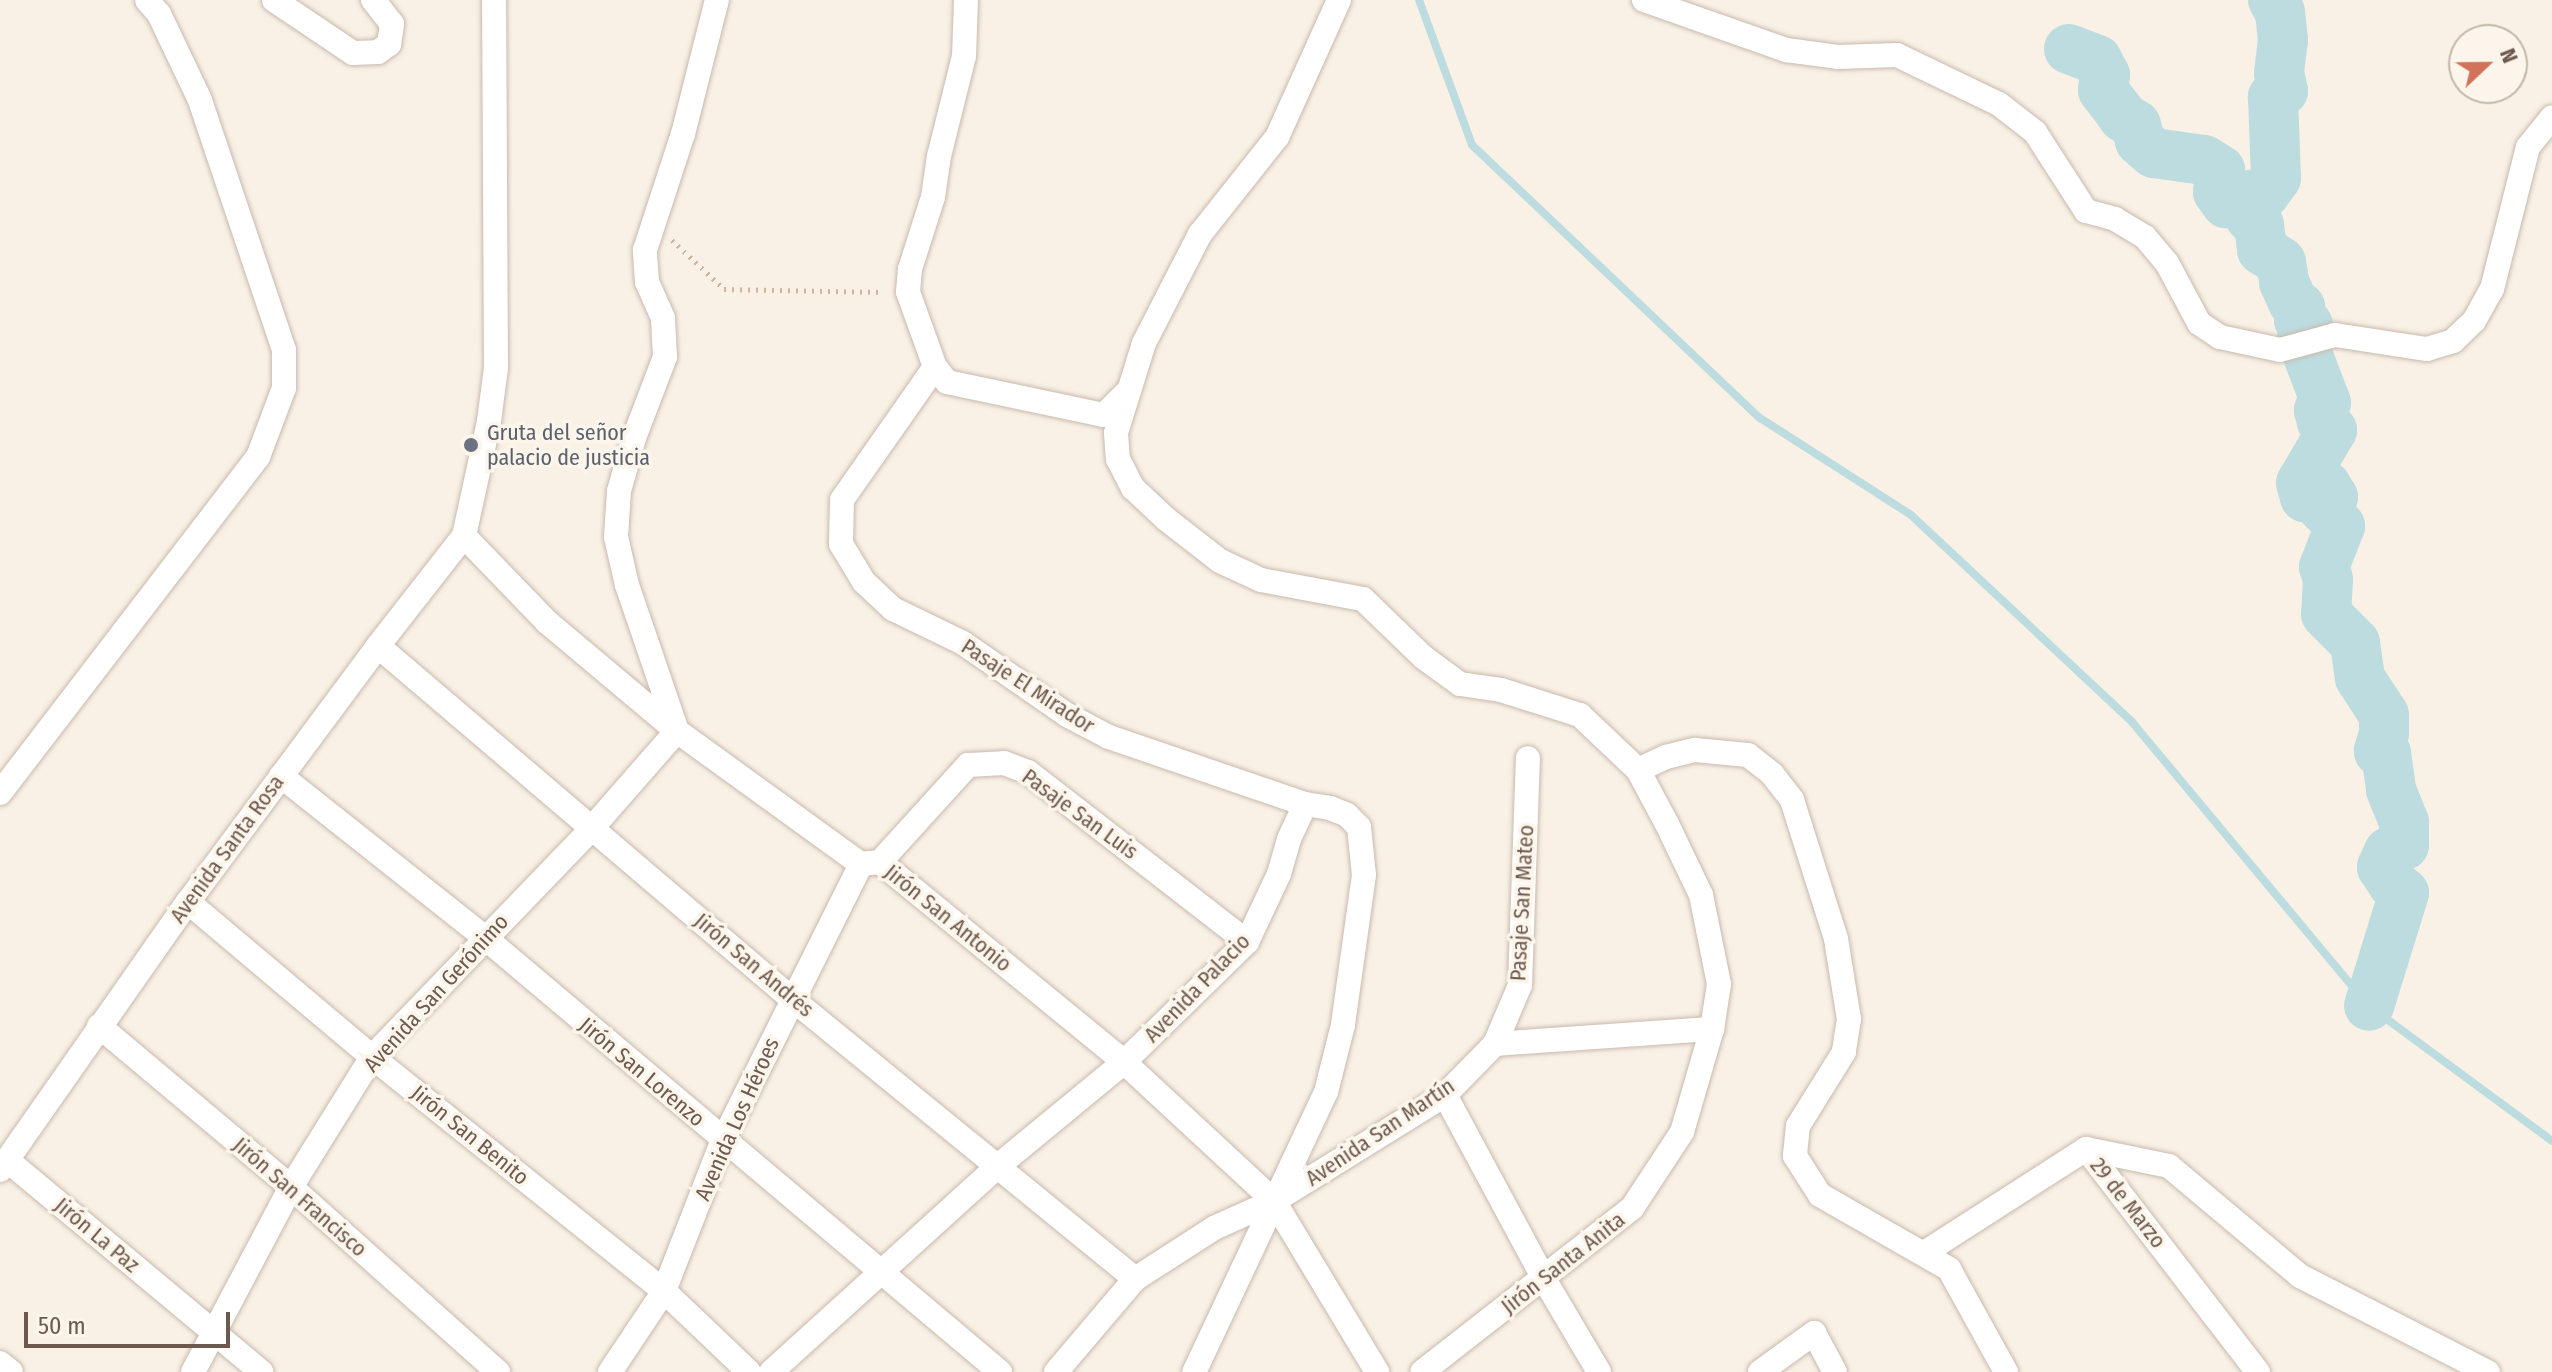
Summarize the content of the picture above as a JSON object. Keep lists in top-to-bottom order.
{
  "streets": {
    "street": [
      "Pasaje El Mirador",
      "Pasaje San Luis",
      "Avenida Santa Rosa",
      "Pasaje San Mateo",
      "Jirón San Antonio",
      "Jirón San Andrés",
      "Avenida Palacio",
      "Avenida San Gerónimo",
      "Jirón San Lorenzo",
      "Avenida Los Héroes",
      "Avenida San Martín",
      "Jirón San Benito",
      "Jirón San Francisco",
      "29 de Marzo",
      "Jirón La Paz",
      "Jirón Santa Anita"
    ]
  },
  "crossings": [
    ["Pasaje El Mirador", "Avenida Palacio"],
    ["Pasaje San Luis", "Jirón San Antonio"],
    ["Pasaje San Luis", "Avenida Palacio"],
    ["Pasaje San Luis", "Avenida Los Héroes"],
    ["Avenida Santa Rosa", "Jirón San Antonio"],
    ["Avenida Santa Rosa", "Jirón San Andrés"],
    ["Avenida Santa Rosa", "Jirón San Lorenzo"],
    ["Avenida Santa Rosa", "Jirón San Benito"],
    ["Avenida Santa Rosa", "Jirón San Francisco"],
    ["Avenida Santa Rosa", "Jirón La Paz"],
    ["Pasaje San Mateo", "Avenida San Martín"],
    ["Jirón San Antonio", "Avenida Palacio"],
    ["Jirón San Antonio", "Avenida San Gerónimo"],
    ["Jirón San Antonio", "Avenida Los Héroes"],
    ["Jirón San Antonio", "Avenida San Martín"],
    ["Jirón San Andrés", "Avenida Palacio"],
    ["Jirón San Andrés", "Avenida San Gerónimo"],
    ["Jirón San Andrés", "Avenida Los Héroes"],
    ["Jirón San Andrés", "Avenida San Martín"],
    ["Avenida Palacio", "Jirón San Lorenzo"],
    ["Avenida San Gerónimo", "Jirón San Lorenzo"],
    ["Avenida San Gerónimo", "Jirón San Benito"],
    ["Avenida San Gerónimo", "Jirón San Francisco"],
    ["Avenida San Gerónimo", "Jirón La Paz"],
    ["Jirón San Lorenzo", "Avenida Los Héroes"],
    ["Avenida Los Héroes", "Jirón San Benito"]
  ],
  "places": ["Gruta del señor palacio de justicia"],
  "scale_bar": "50 m",
  "north": "right"
}
